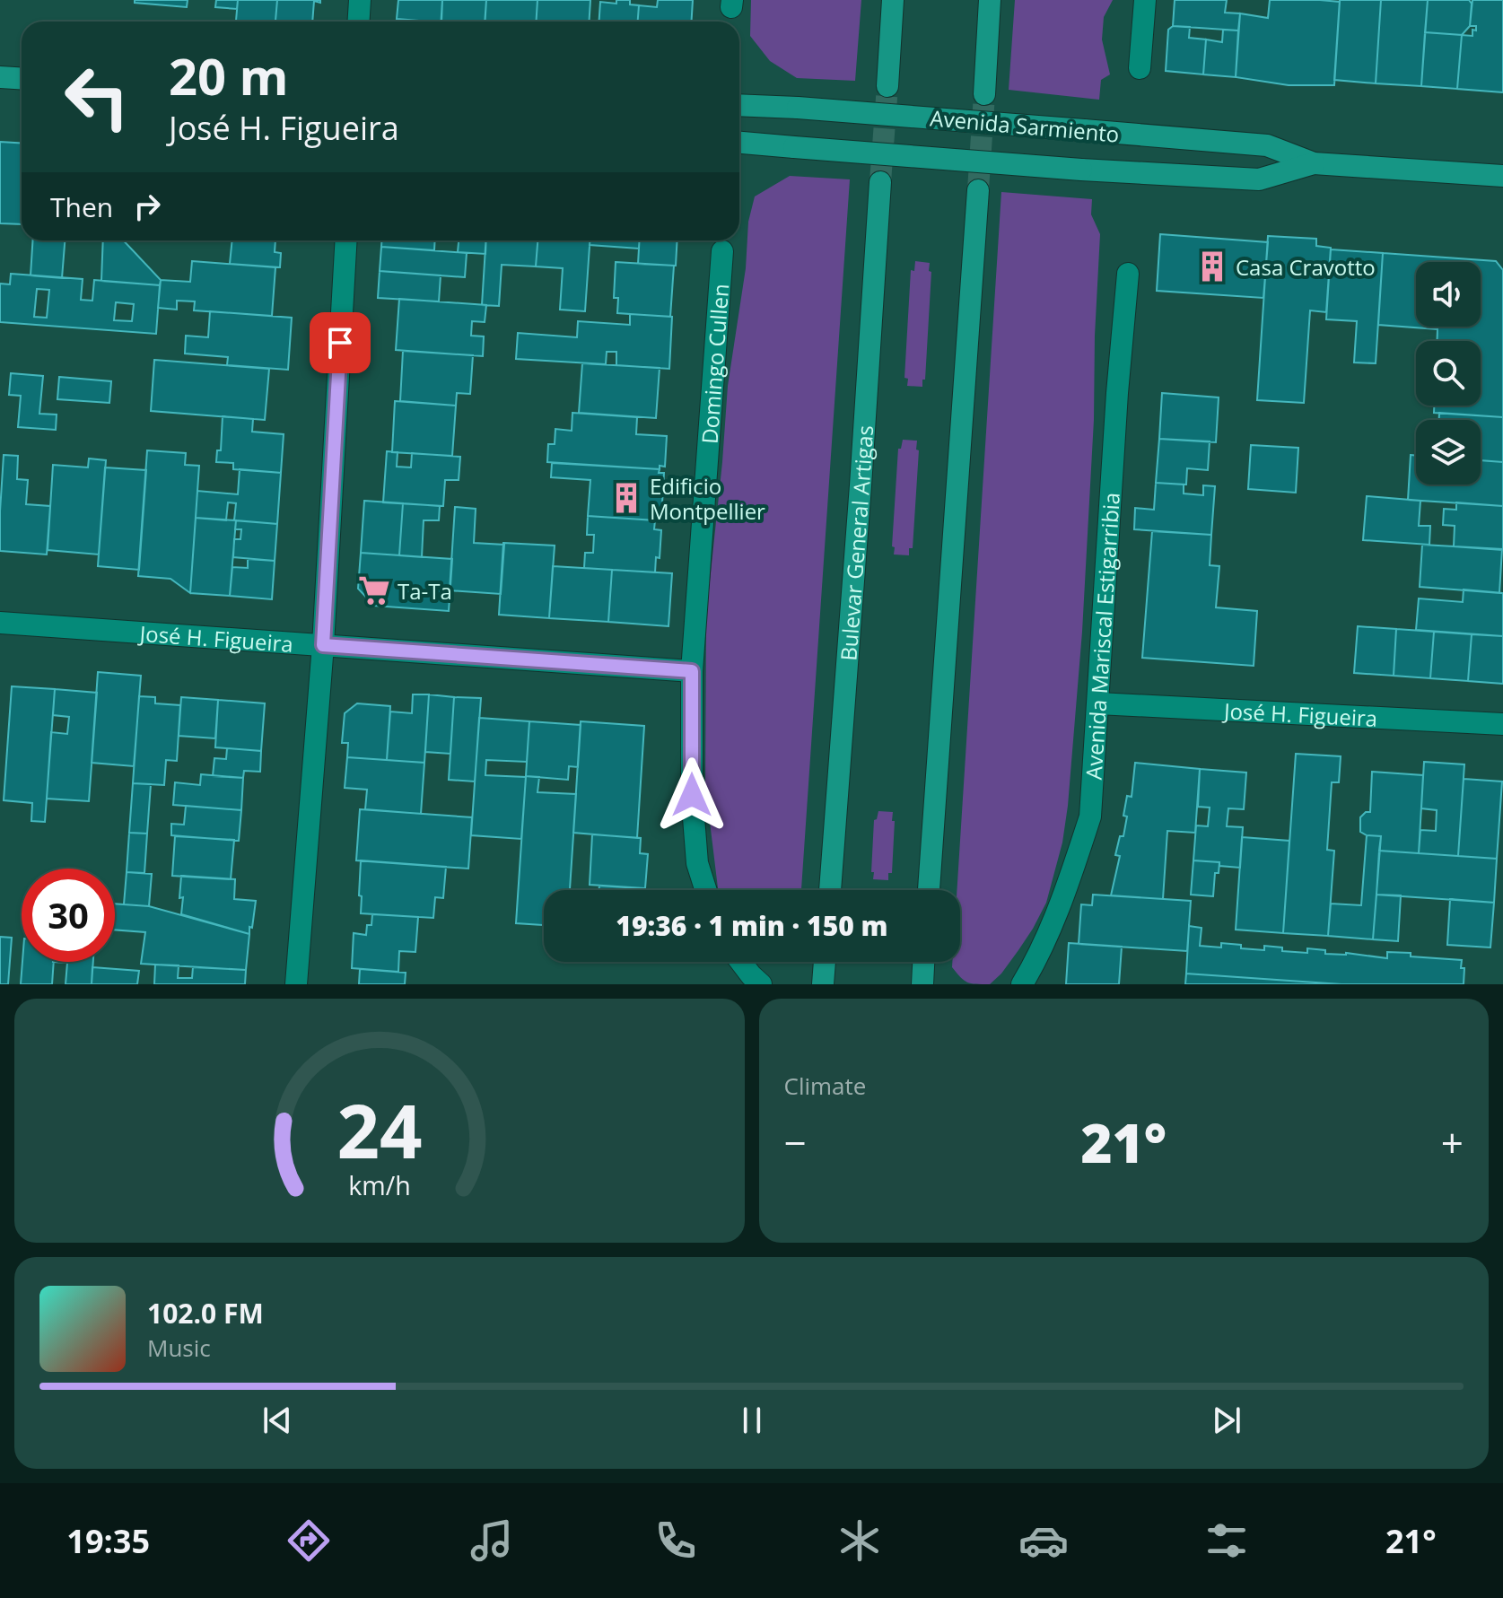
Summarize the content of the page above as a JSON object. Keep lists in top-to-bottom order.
{
  "streets": {
    "main road": ["Avenida Sarmiento", "Bulevar General Artigas"],
    "street": ["Domingo Cullen", "Avenida Mariscal Estigarribia", "José H. Figueira"]
  },
  "crossings": [
    ["Domingo Cullen", "José H. Figueira"],
    ["Avenida Mariscal Estigarribia", "José H. Figueira"]
  ],
  "places": {
    "building": ["Casa Cravotto", "Edificio Montpellier"],
    "supermarket": ["Ta-Ta"]
  },
  "page": {
    "turn": ["20 m", "José H. Figueira"],
    "then": "Then",
    "limit": "30",
    "trip": "19:36 · 1 min · 150 m",
    "tile": "Climate",
    "heat": ["−", "21°", "+"],
    "song": ["102.0 FM", "Music"],
    "tabs": ["19:35", "21°"],
    "gauge": ["24", "km/h"]
  }
}
